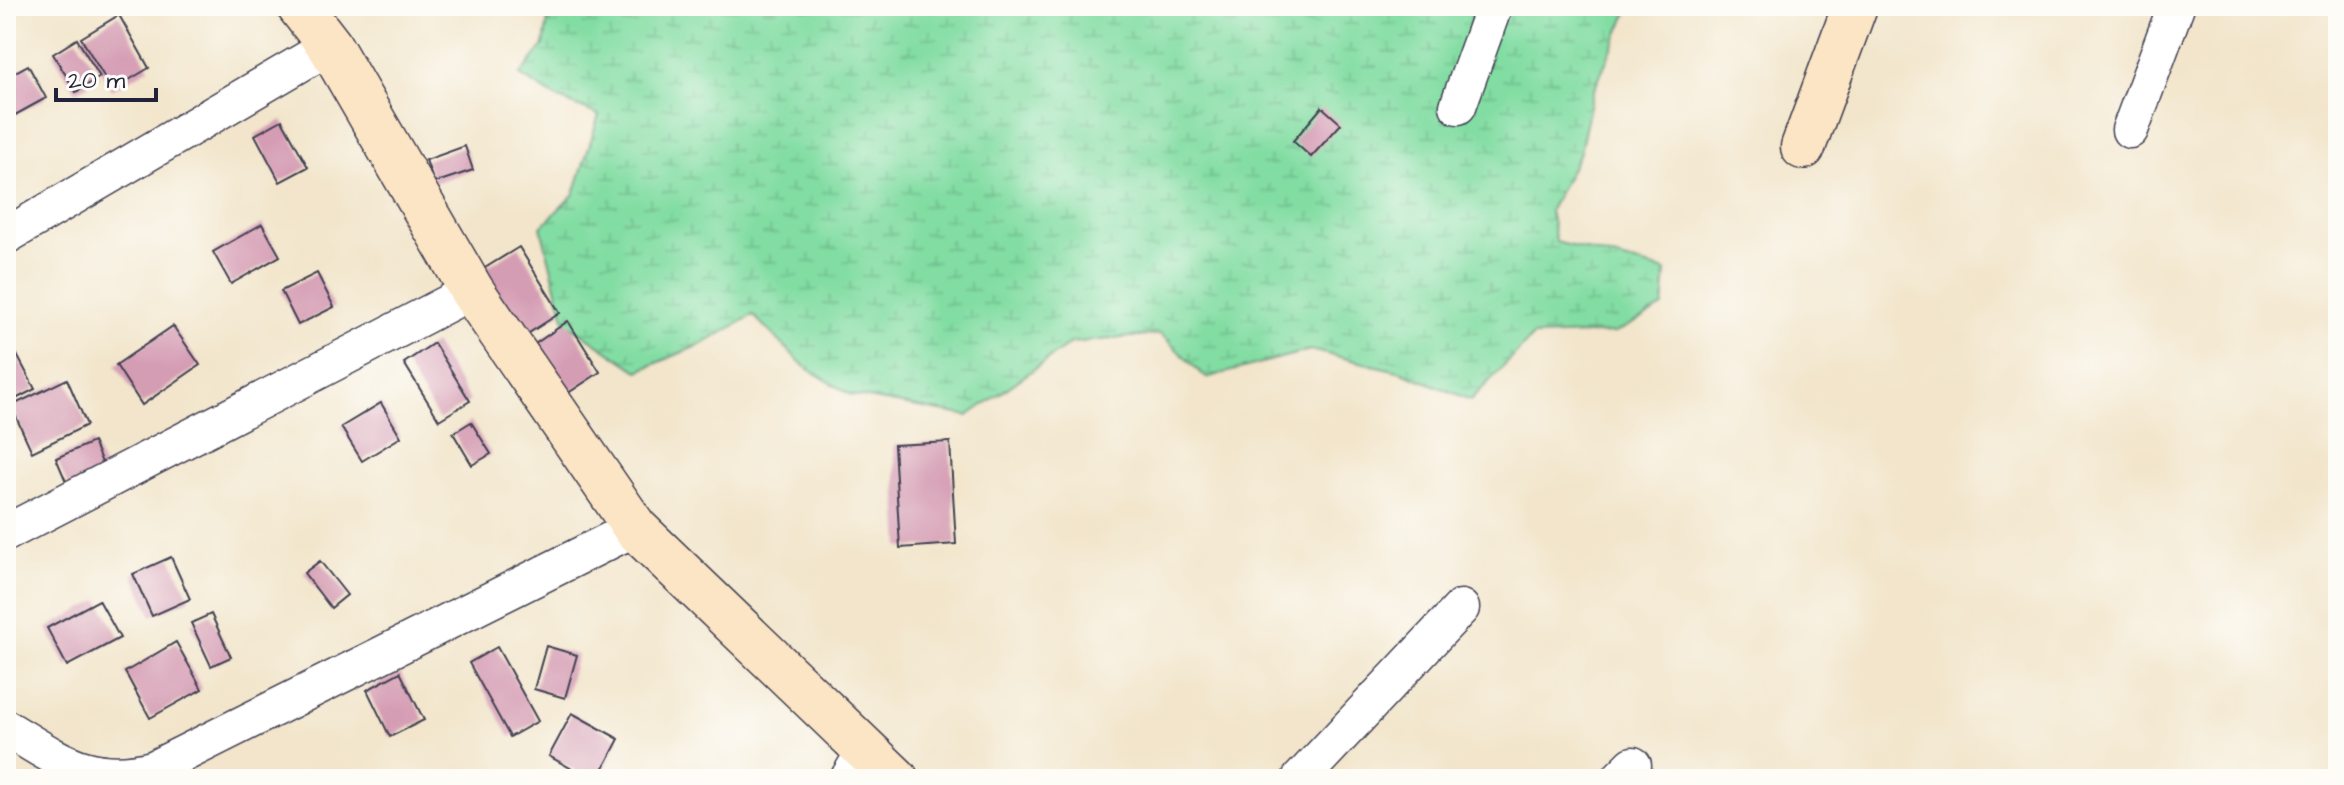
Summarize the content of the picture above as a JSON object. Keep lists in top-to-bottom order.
{
  "scale_bar": "20 m"
}
